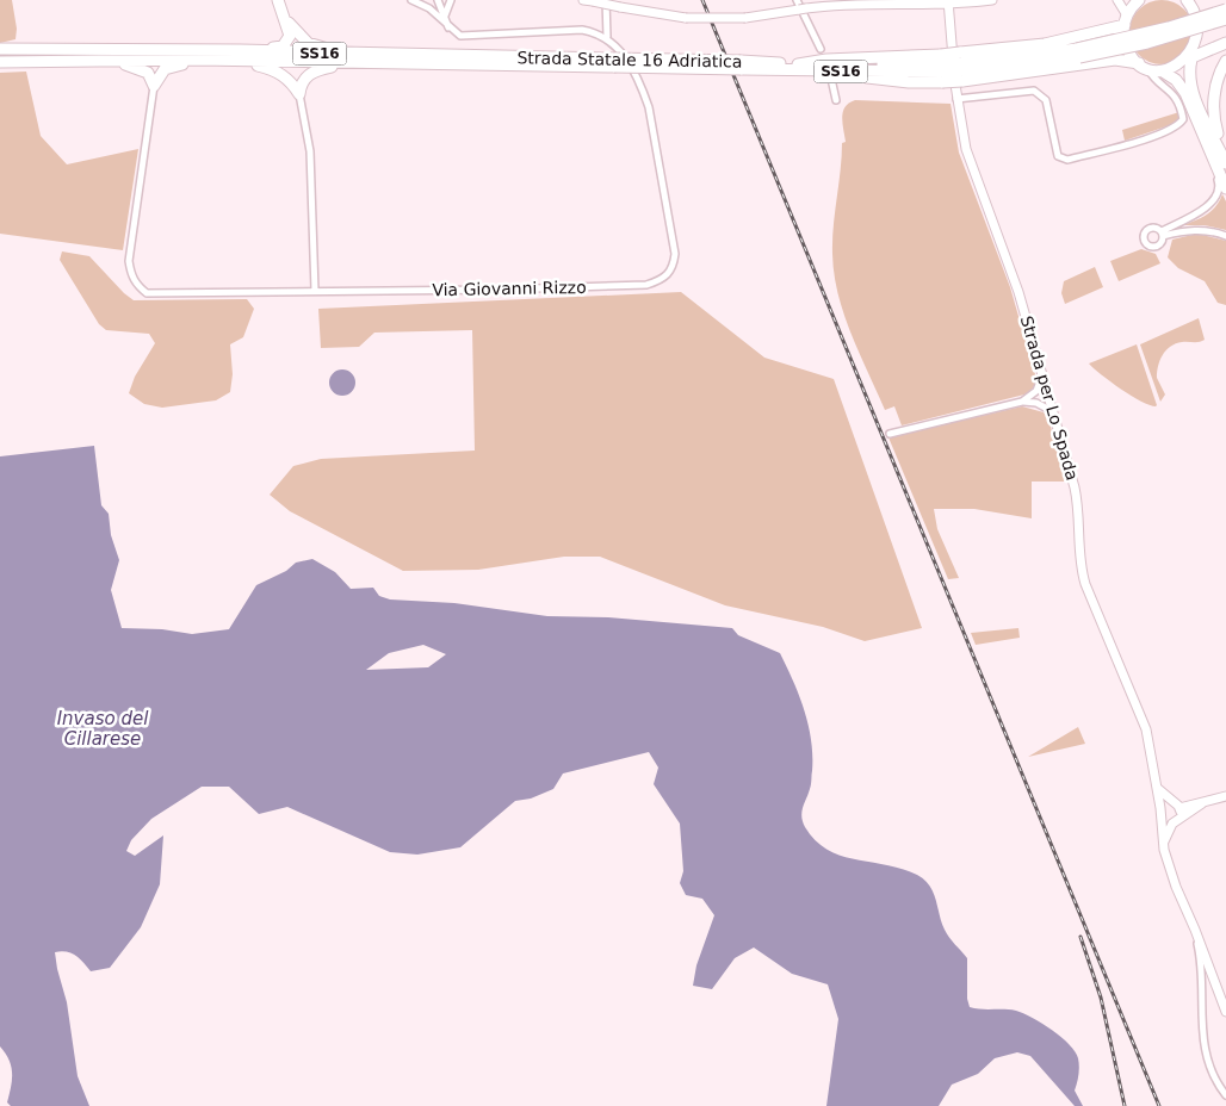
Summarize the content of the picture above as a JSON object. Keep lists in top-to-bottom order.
{
  "streets": {
    "highway": ["SS16", "Strada Statale 16 Adriatica"],
    "street": ["Via Giovanni Rizzo", "Strada per Lo Spada"]
  },
  "crossings": [
    ["SS16", "Strada Statale 16 Adriatica"]
  ],
  "water": ["Invaso del Cillarese"]
}
